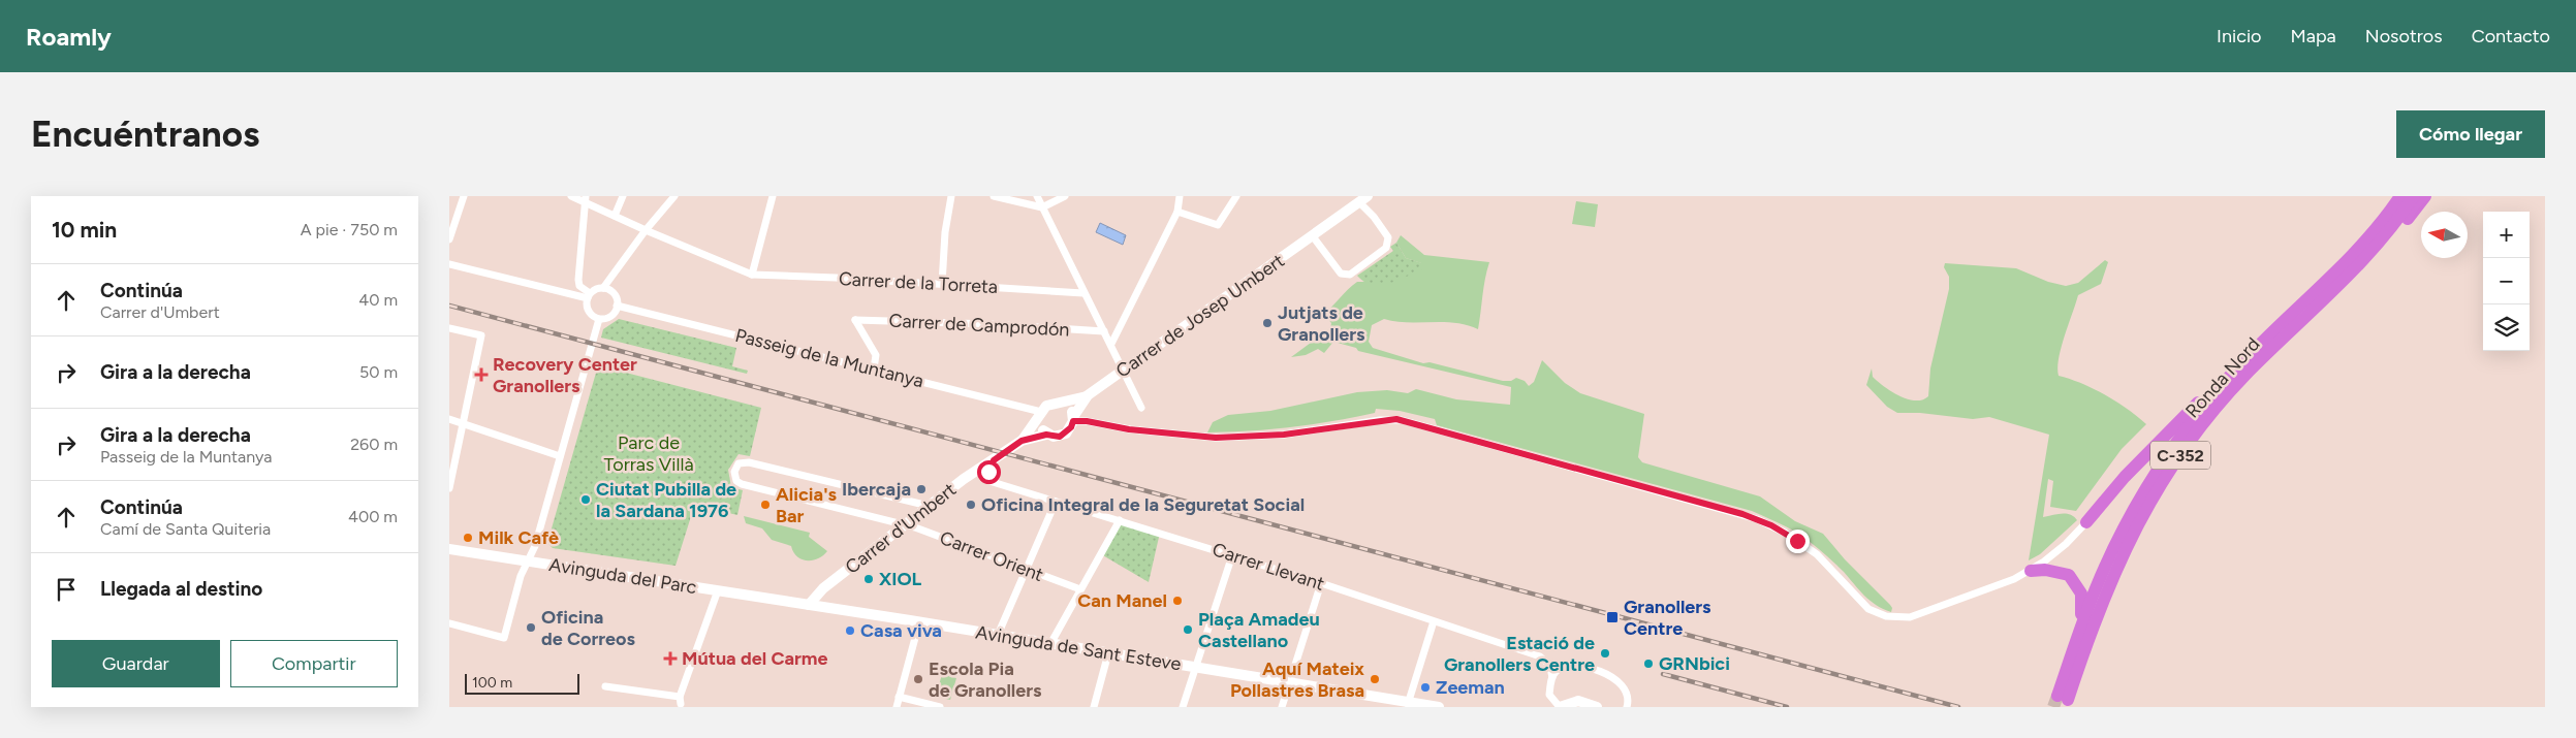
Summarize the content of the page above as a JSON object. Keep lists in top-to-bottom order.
{
  "streets": {
    "highway": ["Ronda Nord", "C-352"],
    "street": [
      "Carrer de la Torreta",
      "Carrer de Josep Umbert",
      "Carrer de Camprodón",
      "Passeig de la Muntanya",
      "Carrer d'Umbert",
      "Carrer Orient",
      "Carrer Llevant",
      "Avinguda del Parc",
      "Avinguda de Sant Esteve"
    ]
  },
  "crossings": [
    ["Carrer de Camprodón", "Passeig de la Muntanya"],
    ["Carrer d'Umbert", "Carrer Orient"],
    ["Carrer d'Umbert", "Carrer Llevant"],
    ["Carrer d'Umbert", "Avinguda de Sant Esteve"],
    ["Avinguda del Parc", "Avinguda de Sant Esteve"]
  ],
  "parks": ["Parc de Torras Villà"],
  "places": {
    "other": [
      "Jutjats de Granollers",
      "Ibercaja",
      "Ciutat Pubilla de la Sardana 1976",
      "Alicia's Bar",
      "Oficina Integral de la Seguretat Social",
      "Milk Cafè",
      "XIOL",
      "Can Manel",
      "Oficina de Correos",
      "Plaça Amadeu Castellano",
      "Casa viva",
      "Estació de Granollers Centre",
      "GRNbici",
      "Escola Pia de Granollers",
      "Aquí Mateix Pollastres Brasa",
      "Zeeman"
    ],
    "health": ["Recovery Center Granollers", "Mútua del Carme"],
    "transit": ["Granollers Centre"]
  },
  "scale_bar": "100 m",
  "north": "left",
  "page": {
    "header": "Roamly",
    "nav": [
      "Inicio",
      "Mapa",
      "Nosotros",
      "Contacto"
    ],
    "buttons": [
      "Cómo llegar",
      ["Guardar", "Compartir"]
    ],
    "title": "Encuéntranos",
    "heading": ["10 min", "A pie · 750 m"],
    "map_buttons": ["+", "−"],
    "list": [
      ["Continúa", "Carrer d'Umbert", "40 m"],
      ["Gira a la derecha", "50 m"],
      ["Gira a la derecha", "Passeig de la Muntanya", "260 m"],
      ["Continúa", "Camí de Santa Quiteria", "400 m"],
      "Llegada al destino"
    ],
    "scale": "100 m"
  }
}
